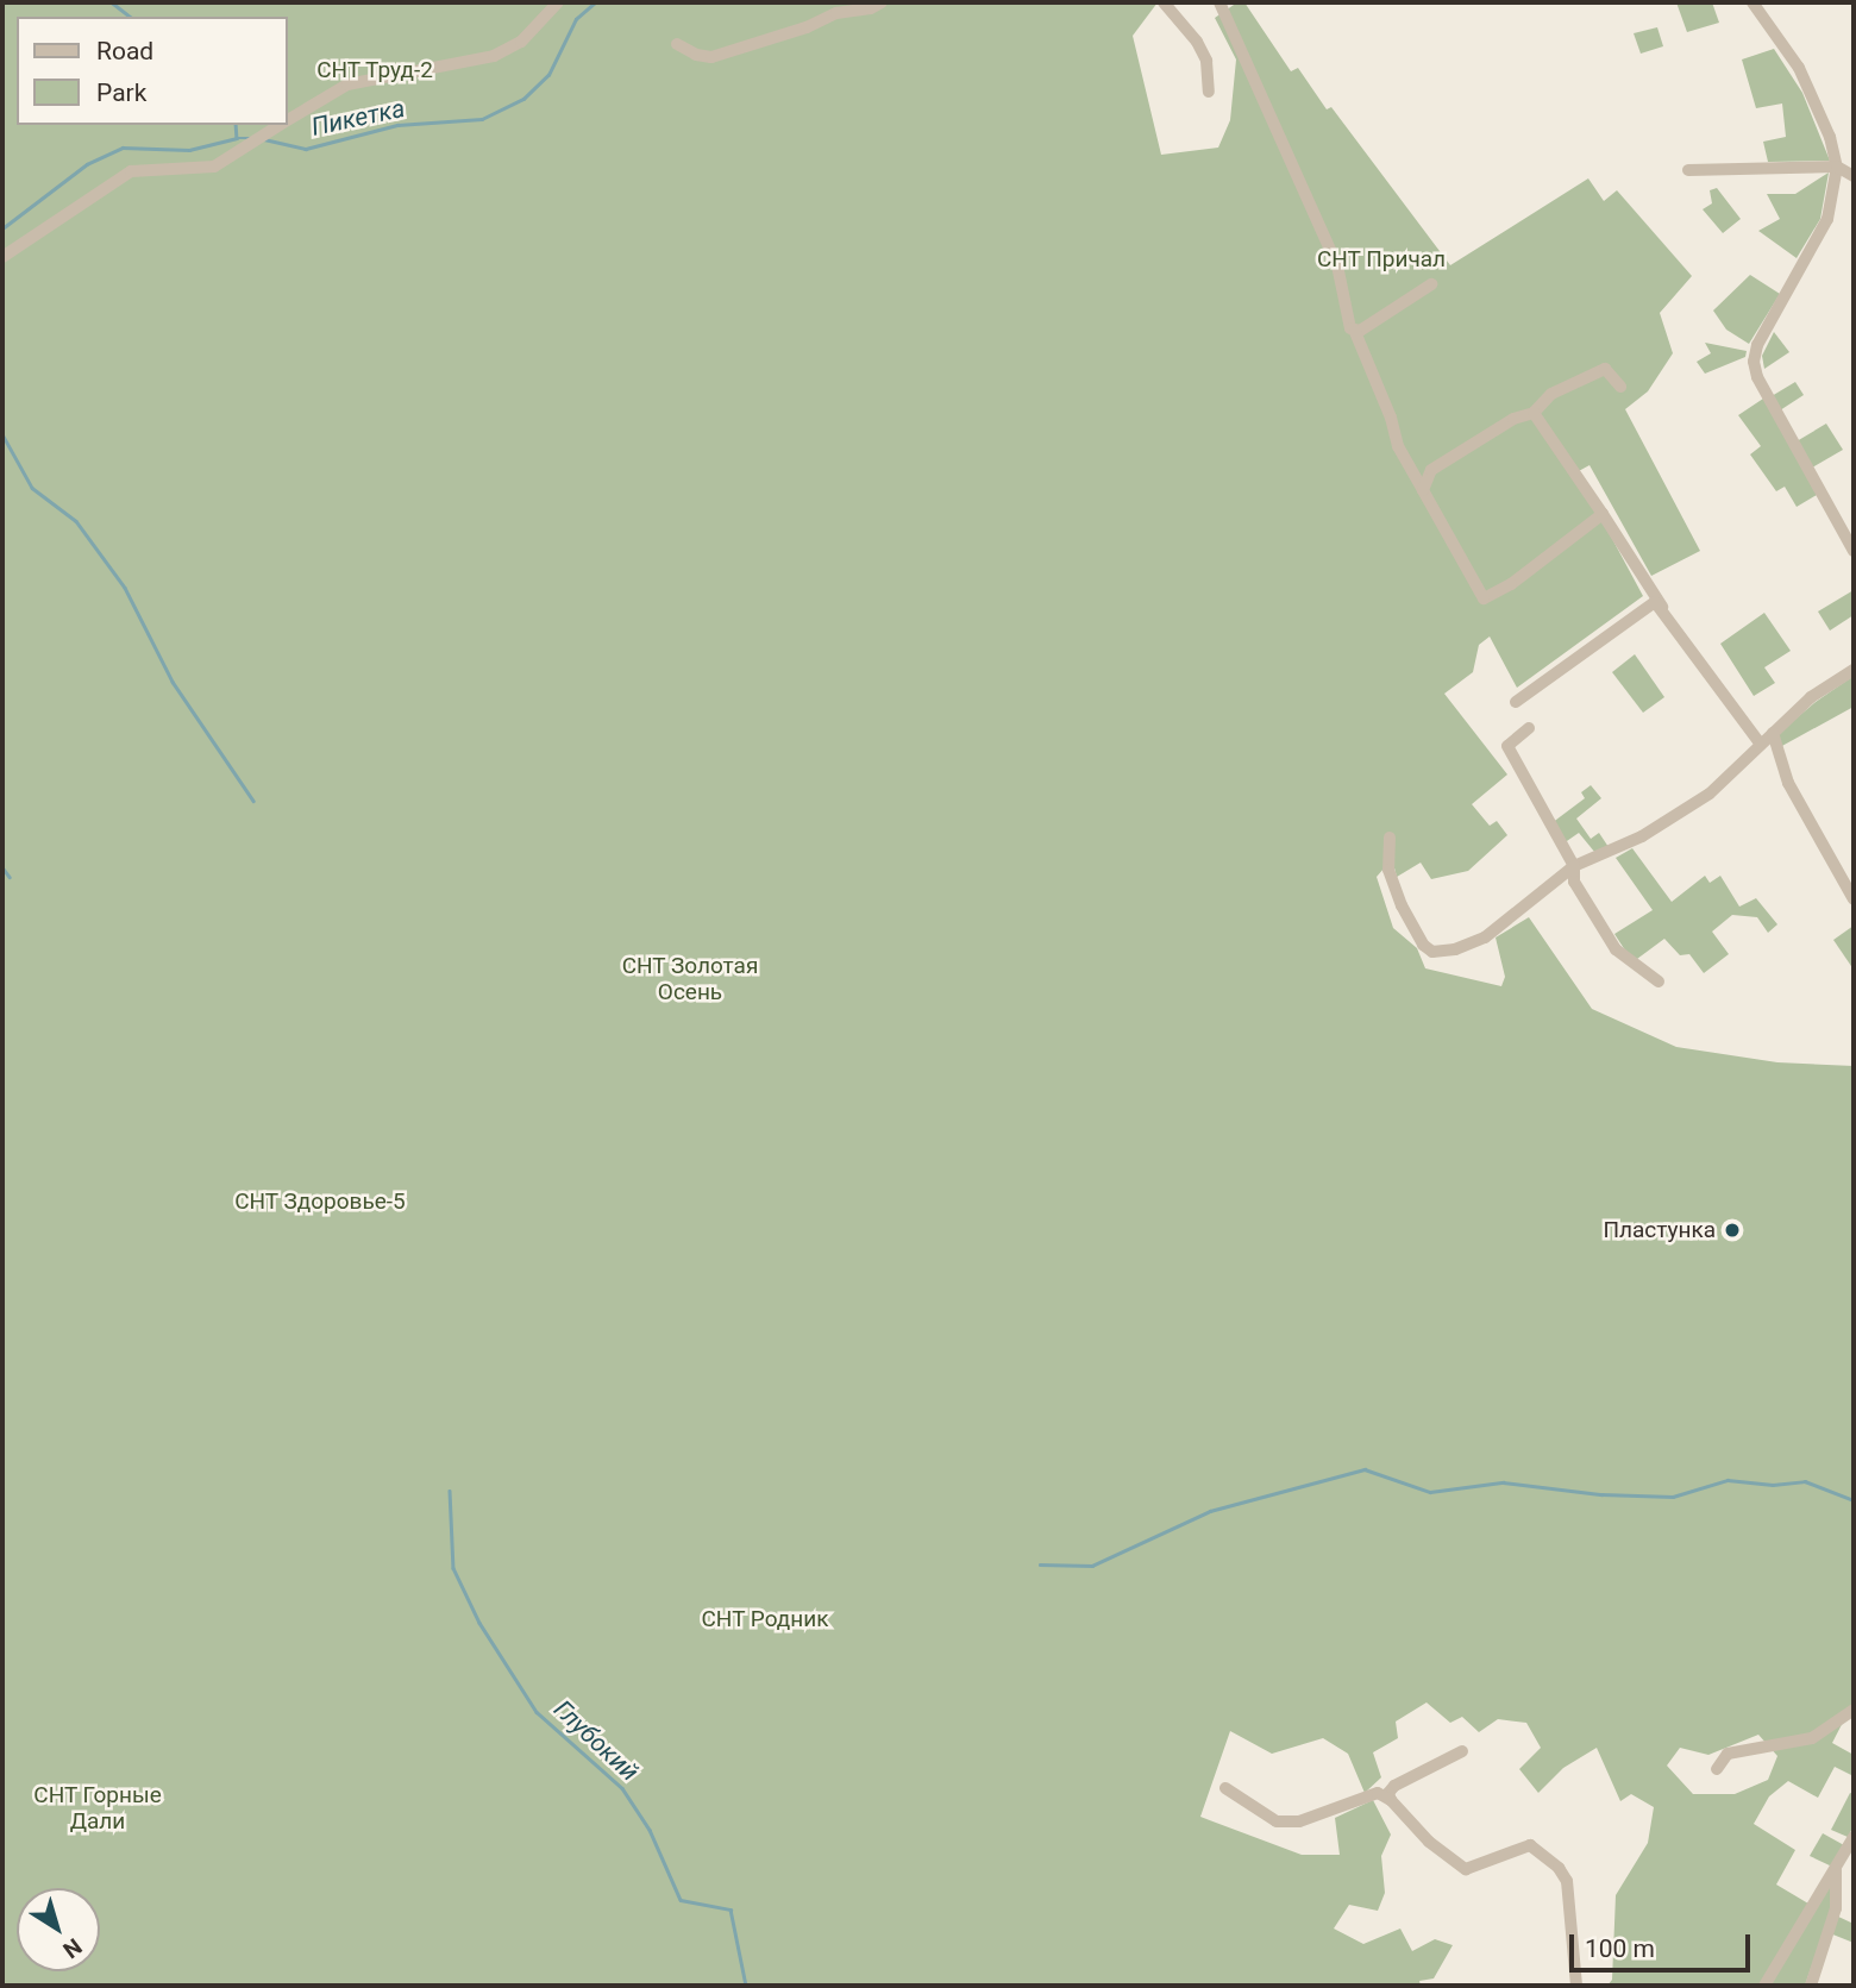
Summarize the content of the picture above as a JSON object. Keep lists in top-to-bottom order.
{
  "water": ["Пикетка", "Глубокий"],
  "parks": [
    "СНТ Труд-2",
    "СНТ Причал",
    "СНТ Золотая Осень",
    "СНТ Здоровье-5",
    "СНТ Родник",
    "СНТ Горные Дали"
  ],
  "places": ["Пластунка"],
  "legend": ["Road", "Park"],
  "scale_bar": "100 m",
  "north": "bottom right"
}
